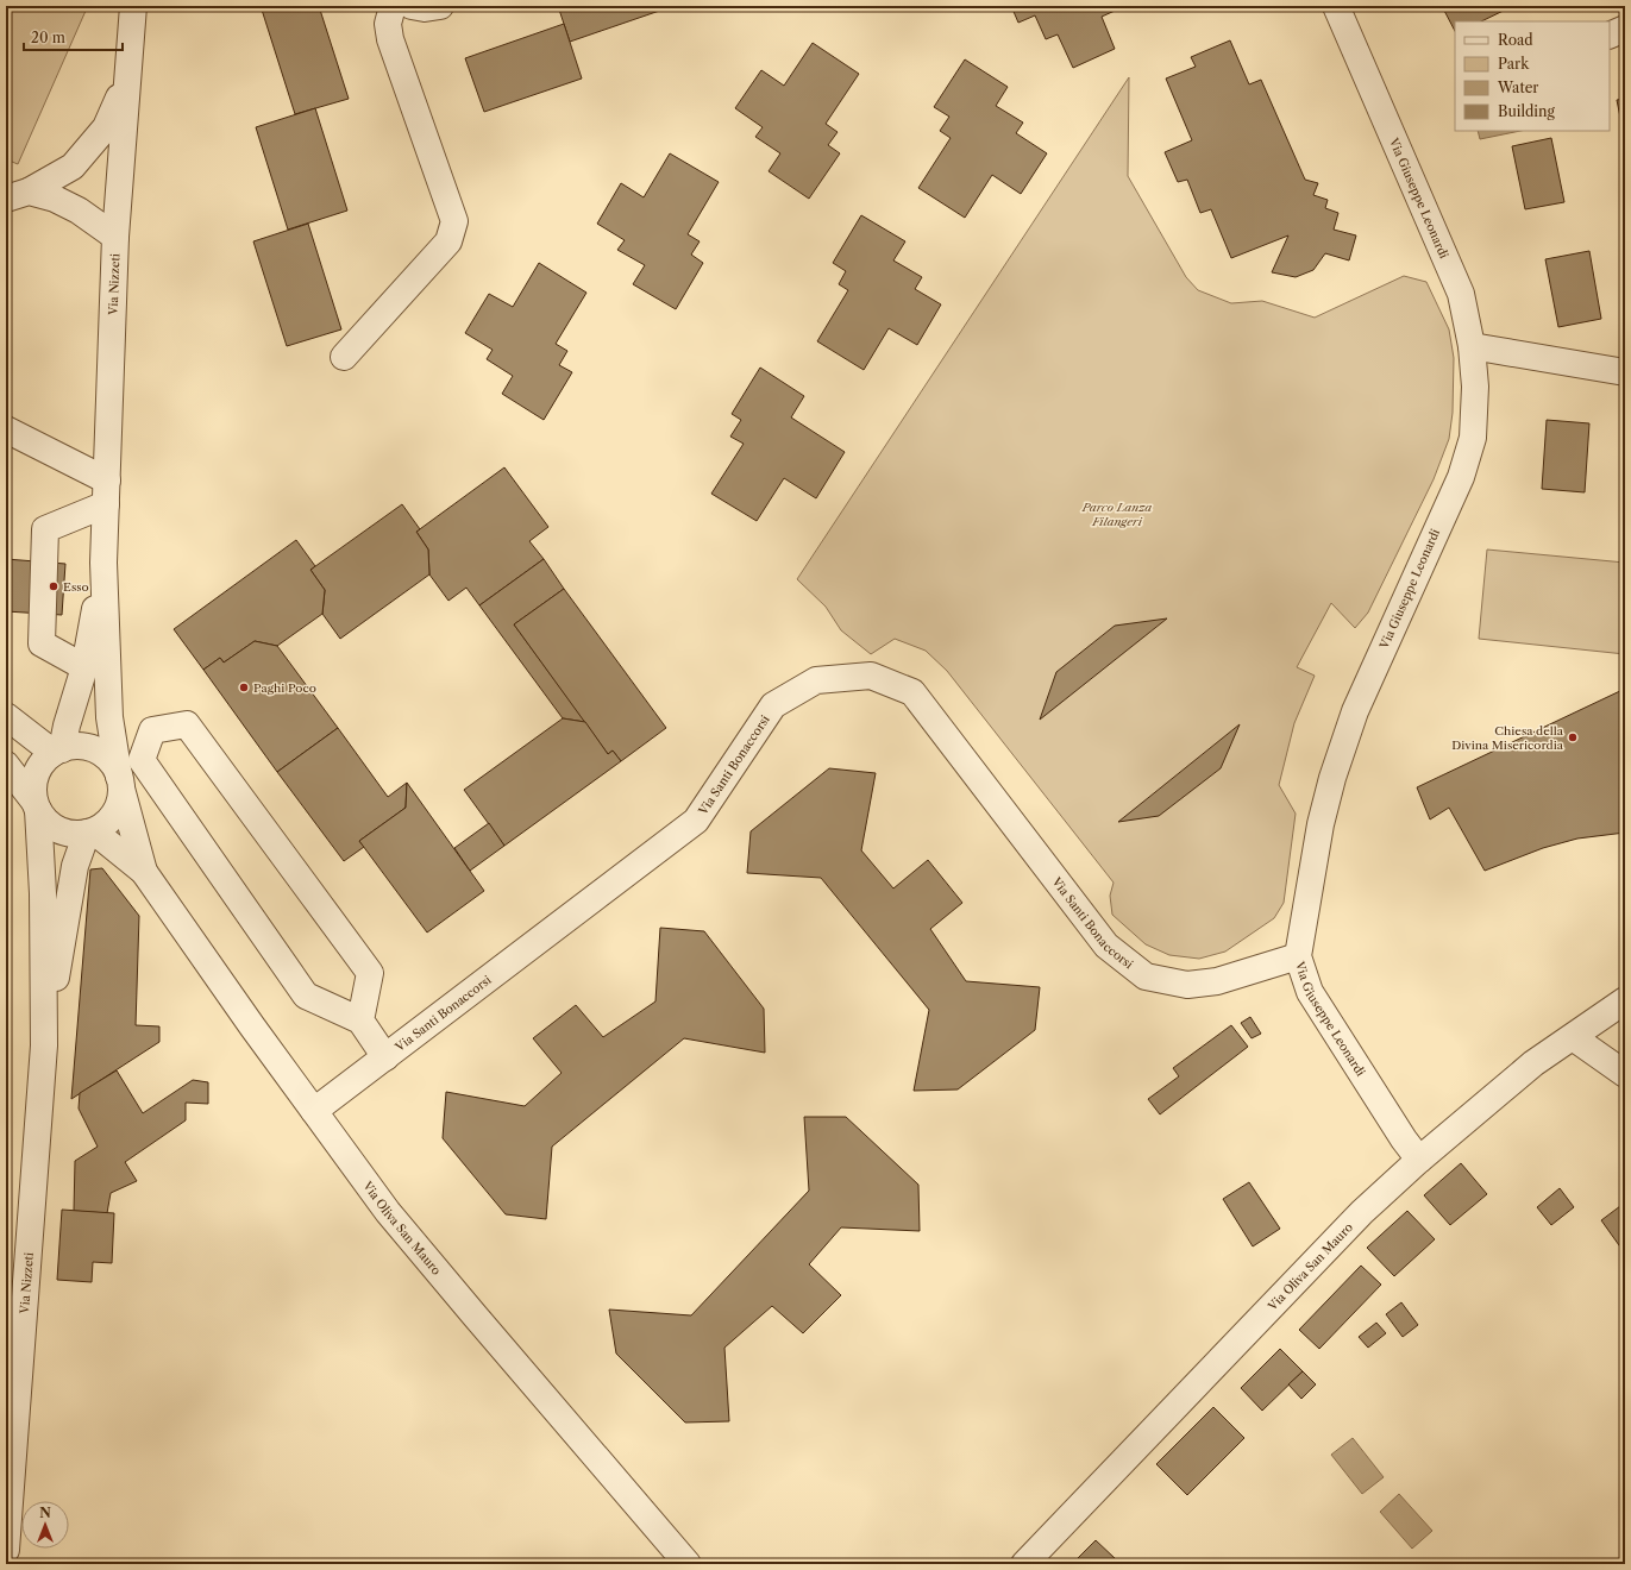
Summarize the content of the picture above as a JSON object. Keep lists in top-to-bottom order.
{
  "streets": {
    "street": [
      "Via Giuseppe Leonardi",
      "Via Nizzeti",
      "Via Santi Bonaccorsi",
      "Via Oliva San Mauro"
    ]
  },
  "crossings": [
    ["Via Giuseppe Leonardi", "Via Santi Bonaccorsi"],
    ["Via Giuseppe Leonardi", "Via Oliva San Mauro"],
    ["Via Santi Bonaccorsi", "Via Oliva San Mauro"]
  ],
  "parks": ["Parco Lanza Filangeri"],
  "places": ["Esso", "Paghi Poco", "Chiesa della Divina Misericordia"],
  "legend": [
    "Road",
    "Park",
    "Water",
    "Building"
  ],
  "scale_bar": "20 m",
  "north": "top"
}
